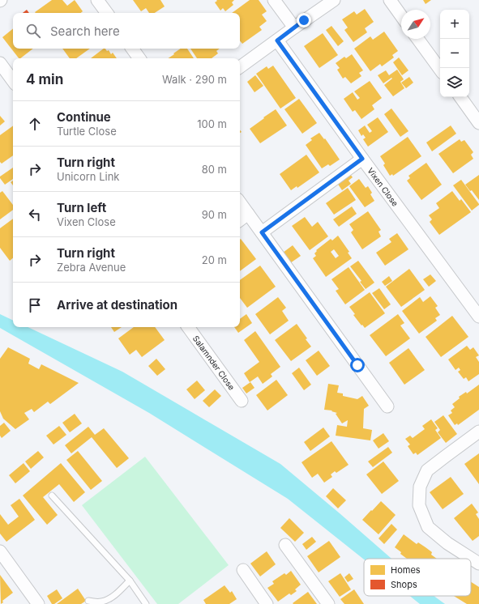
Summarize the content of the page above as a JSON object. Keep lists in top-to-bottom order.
{
  "streets": {
    "street": ["Vixen Close", "Salamnder Close"]
  },
  "legend": ["Homes", "Shops"],
  "north": "top right",
  "page": {
    "map_buttons": ["+", "−"],
    "search": "Search here",
    "heading": ["4 min", "Walk · 290 m"],
    "list": [
      ["Continue", "Turtle Close", "100 m"],
      ["Turn right", "Unicorn Link", "80 m"],
      ["Turn left", "Vixen Close", "90 m"],
      ["Turn right", "Zebra Avenue", "20 m"],
      "Arrive at destination"
    ]
  }
}
